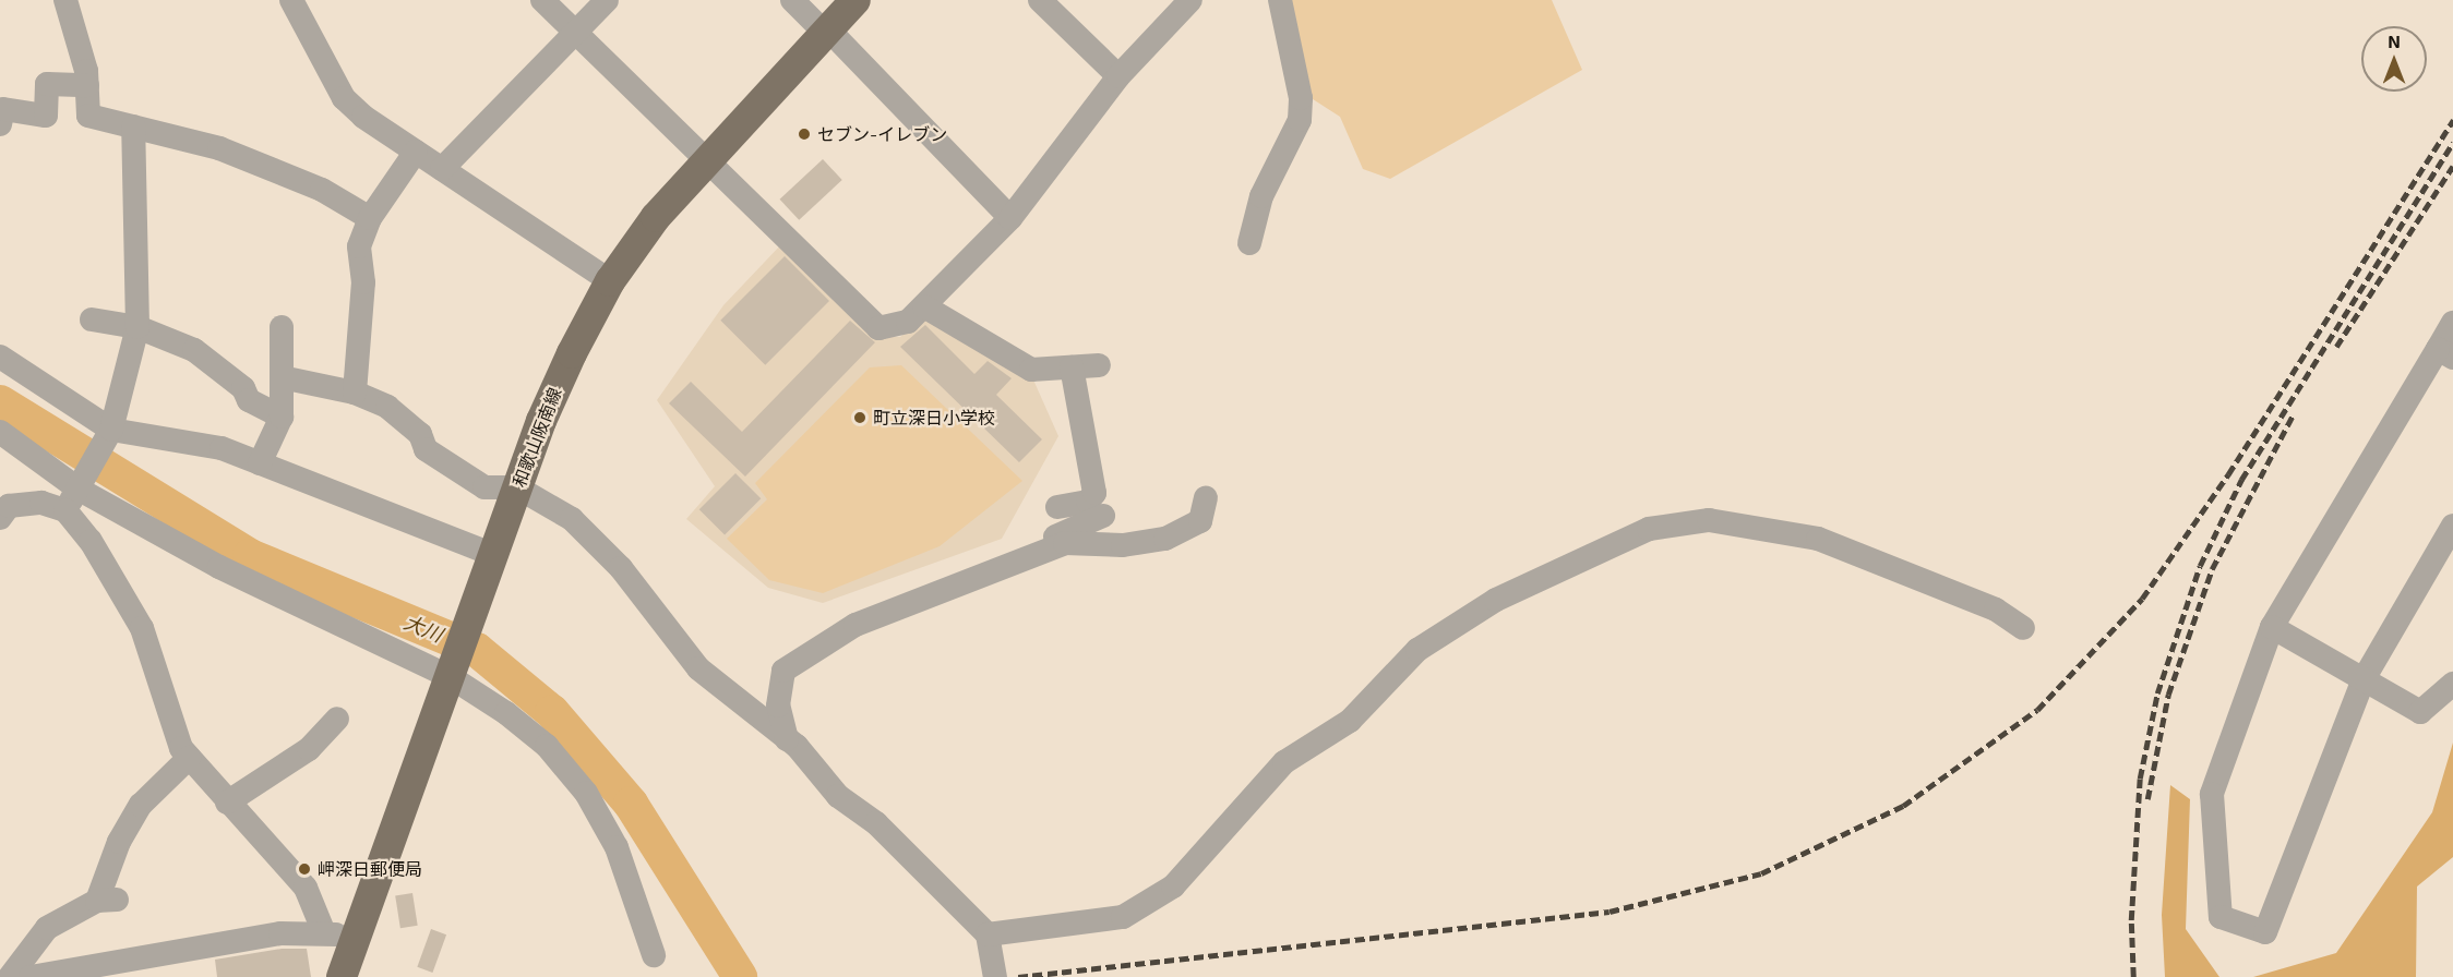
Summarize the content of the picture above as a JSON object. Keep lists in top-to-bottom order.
{
  "streets": {
    "main road": ["和歌山阪南線"]
  },
  "water": ["大川"],
  "places": ["セブン-イレブン", "町立深日小学校", "岬深日郵便局"],
  "north": "top"
}
